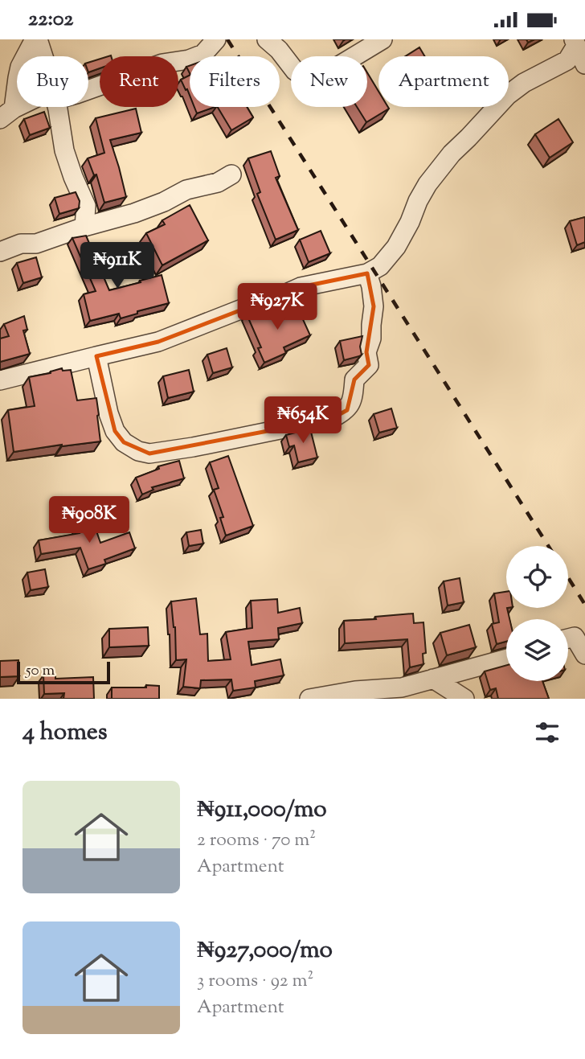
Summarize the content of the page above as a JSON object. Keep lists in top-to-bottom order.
{
  "scale_bar": "50 m",
  "page": {
    "status": "22:02",
    "chip": [
      "Buy",
      "Rent",
      "Filters",
      "New",
      "Apartment"
    ],
    "price": [
      "₦911K",
      "₦927K",
      "₦654K",
      "₦908K"
    ],
    "scale": "50 m",
    "heading": "4 homes",
    "list": [
      {
        "name": "₦911,000/mo",
        "note": "2 rooms · 70 m² · Apartment"
      },
      {
        "name": "₦927,000/mo",
        "note": "3 rooms · 92 m² · Apartment"
      }
    ]
  }
}
